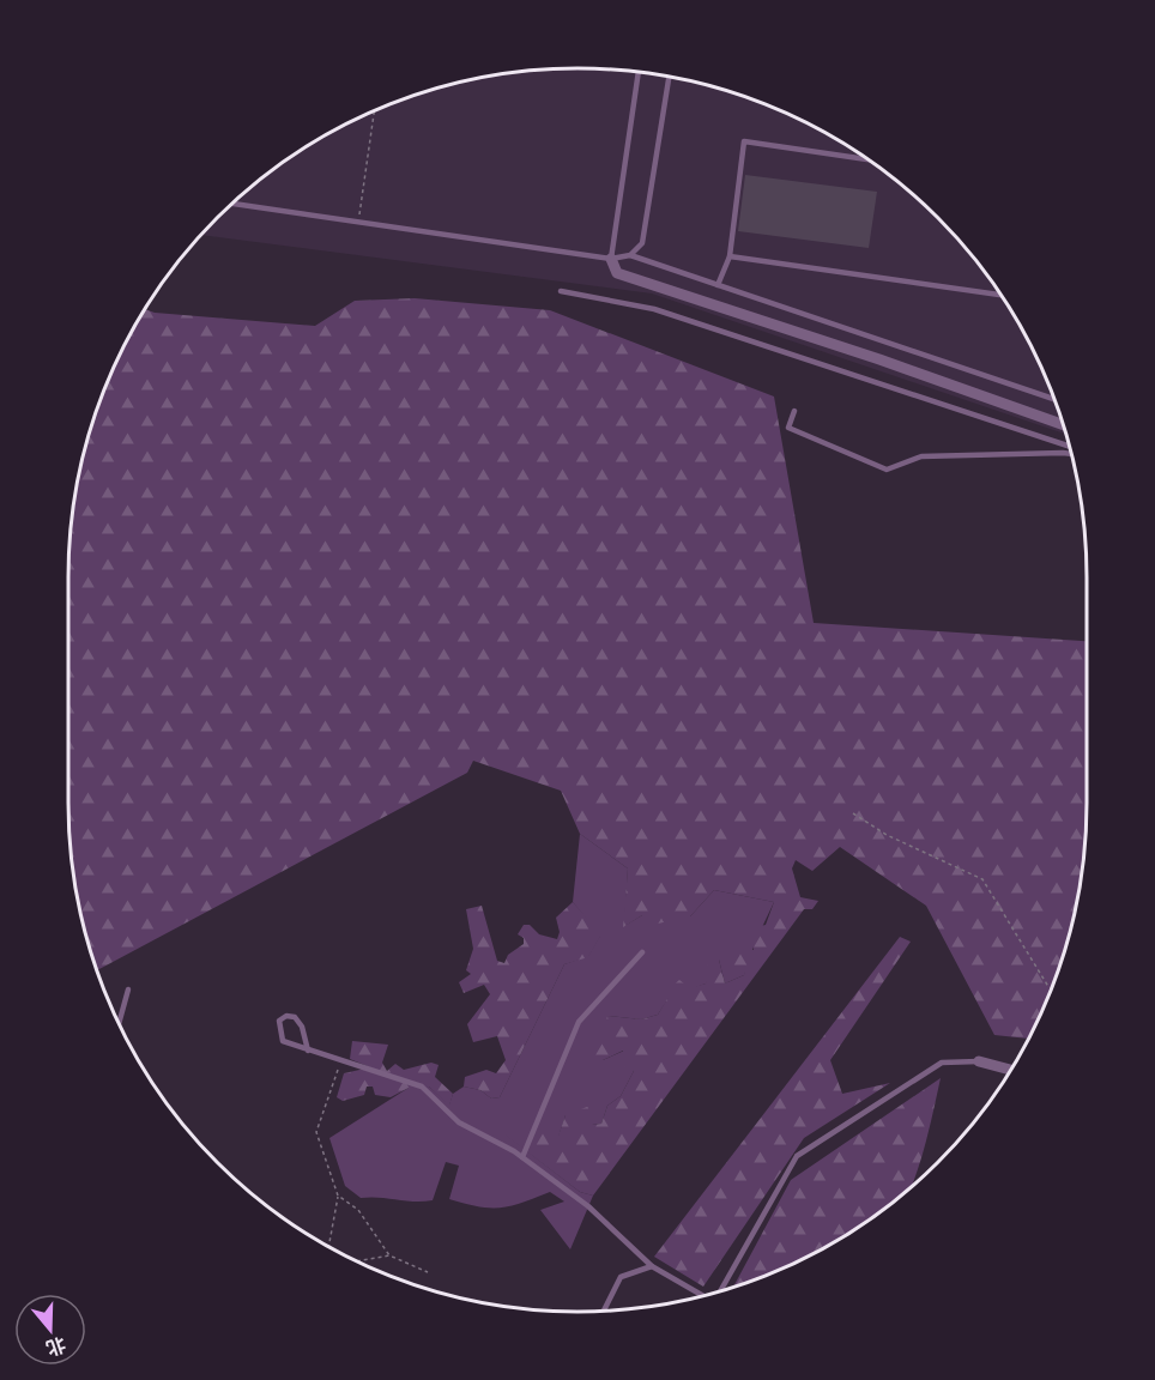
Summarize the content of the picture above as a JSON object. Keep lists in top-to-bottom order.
{
  "north": "bottom"
}
